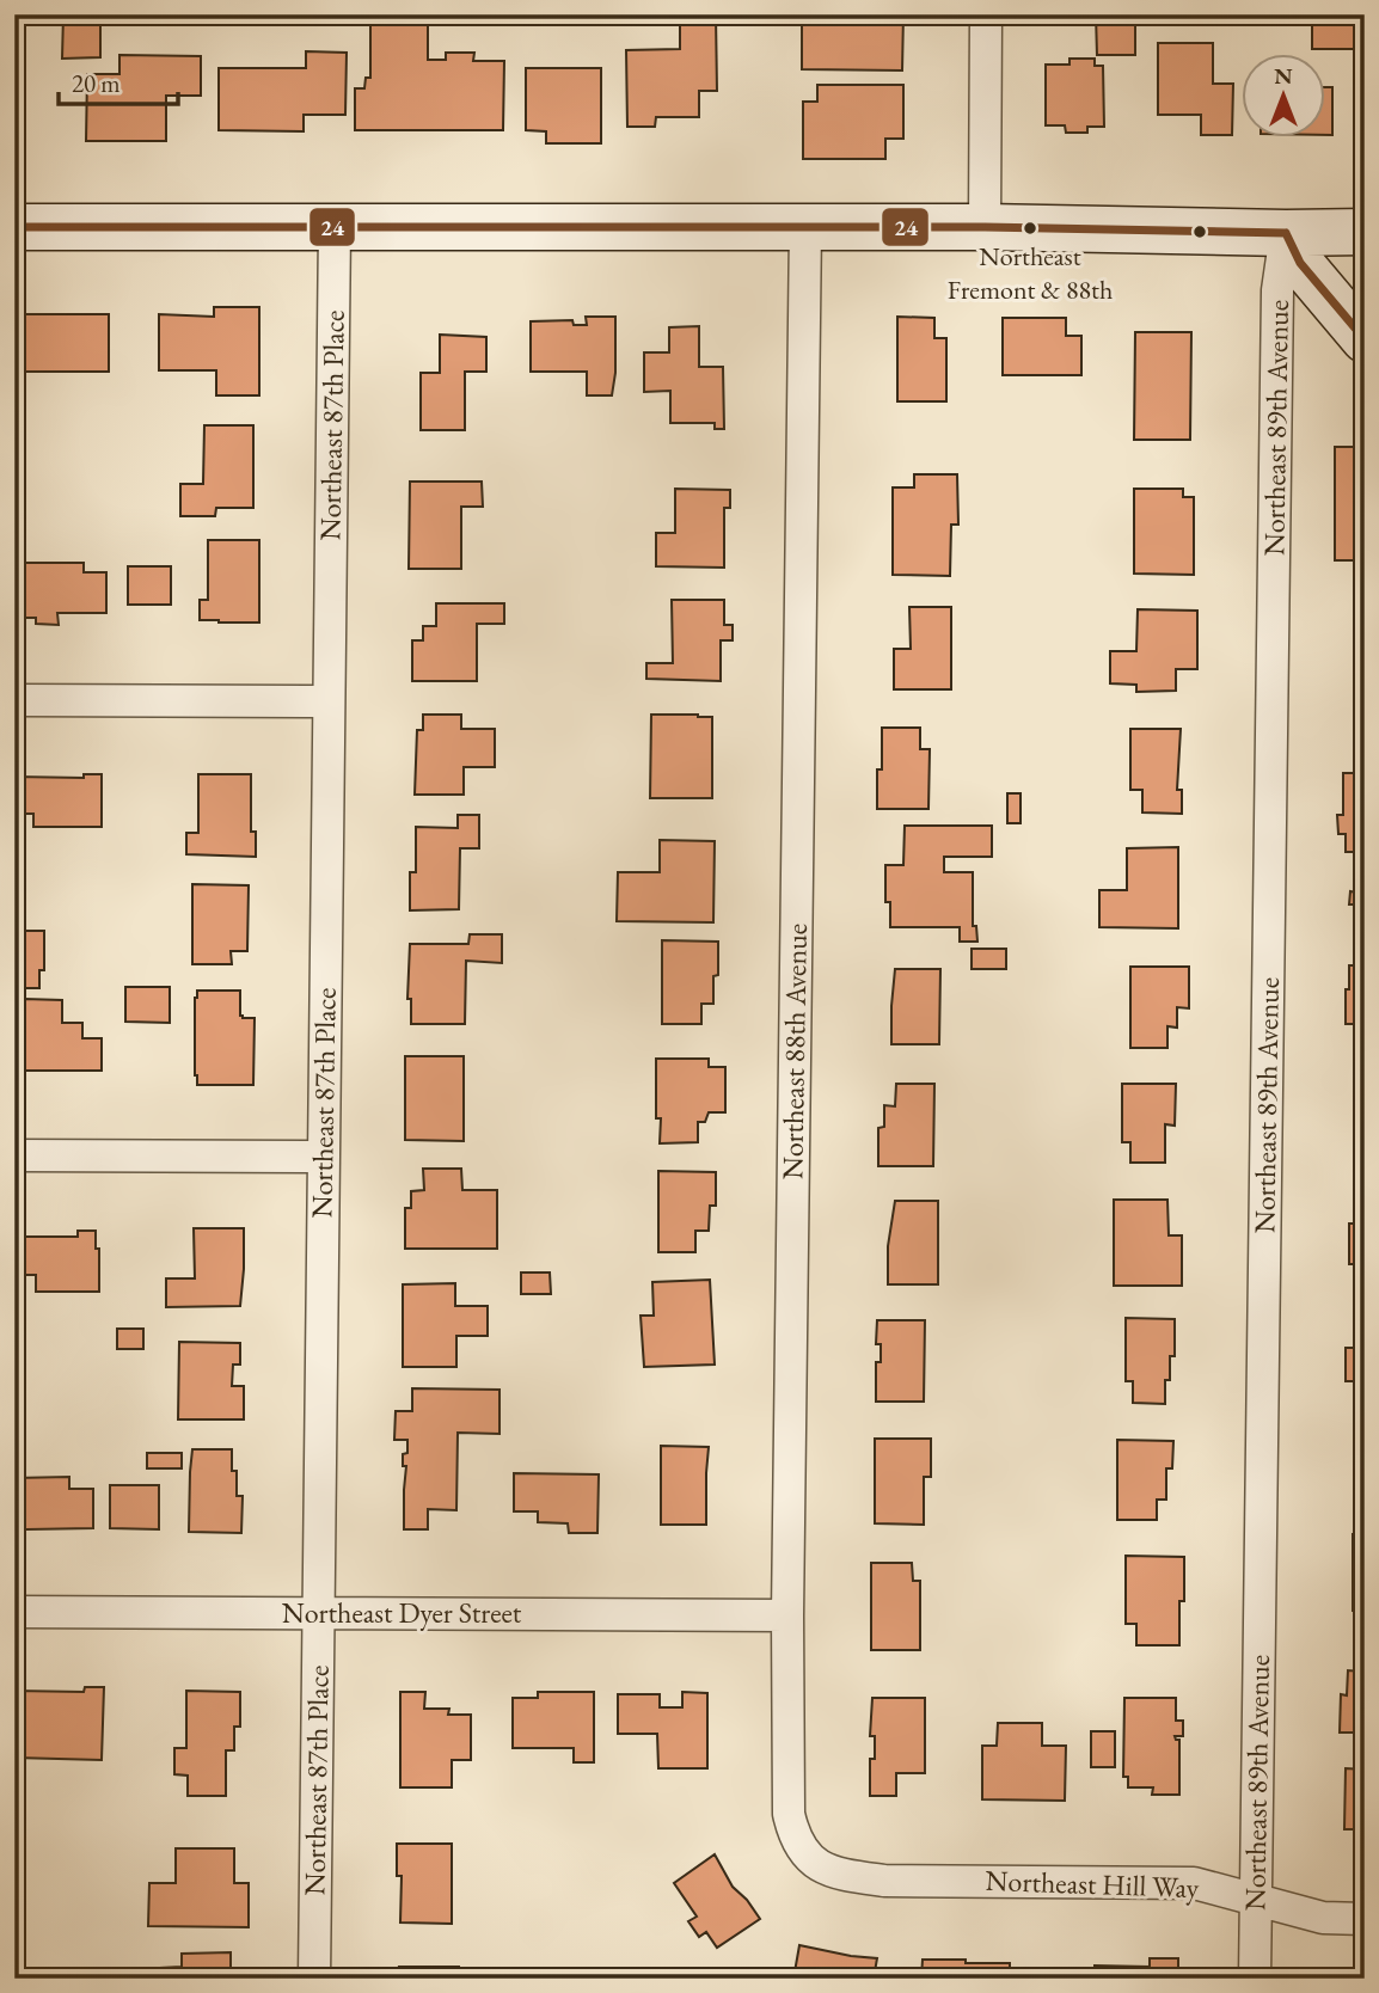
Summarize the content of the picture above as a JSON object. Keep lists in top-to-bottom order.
{
  "streets": {
    "street": [
      "Northeast 87th Place",
      "Northeast 89th Avenue",
      "Northeast 88th Avenue",
      "Northeast Dyer Street",
      "Northeast Hill Way"
    ]
  },
  "crossings": [
    ["Northeast 87th Place", "Northeast Dyer Street"],
    ["Northeast 89th Avenue", "Northeast Hill Way"],
    ["Northeast 88th Avenue", "Northeast Dyer Street"],
    ["Northeast 88th Avenue", "Northeast Hill Way"]
  ],
  "places": ["Northeast Fremont & 88th"],
  "lines": ["transit line 24"],
  "scale_bar": "20 m",
  "north": "top"
}
